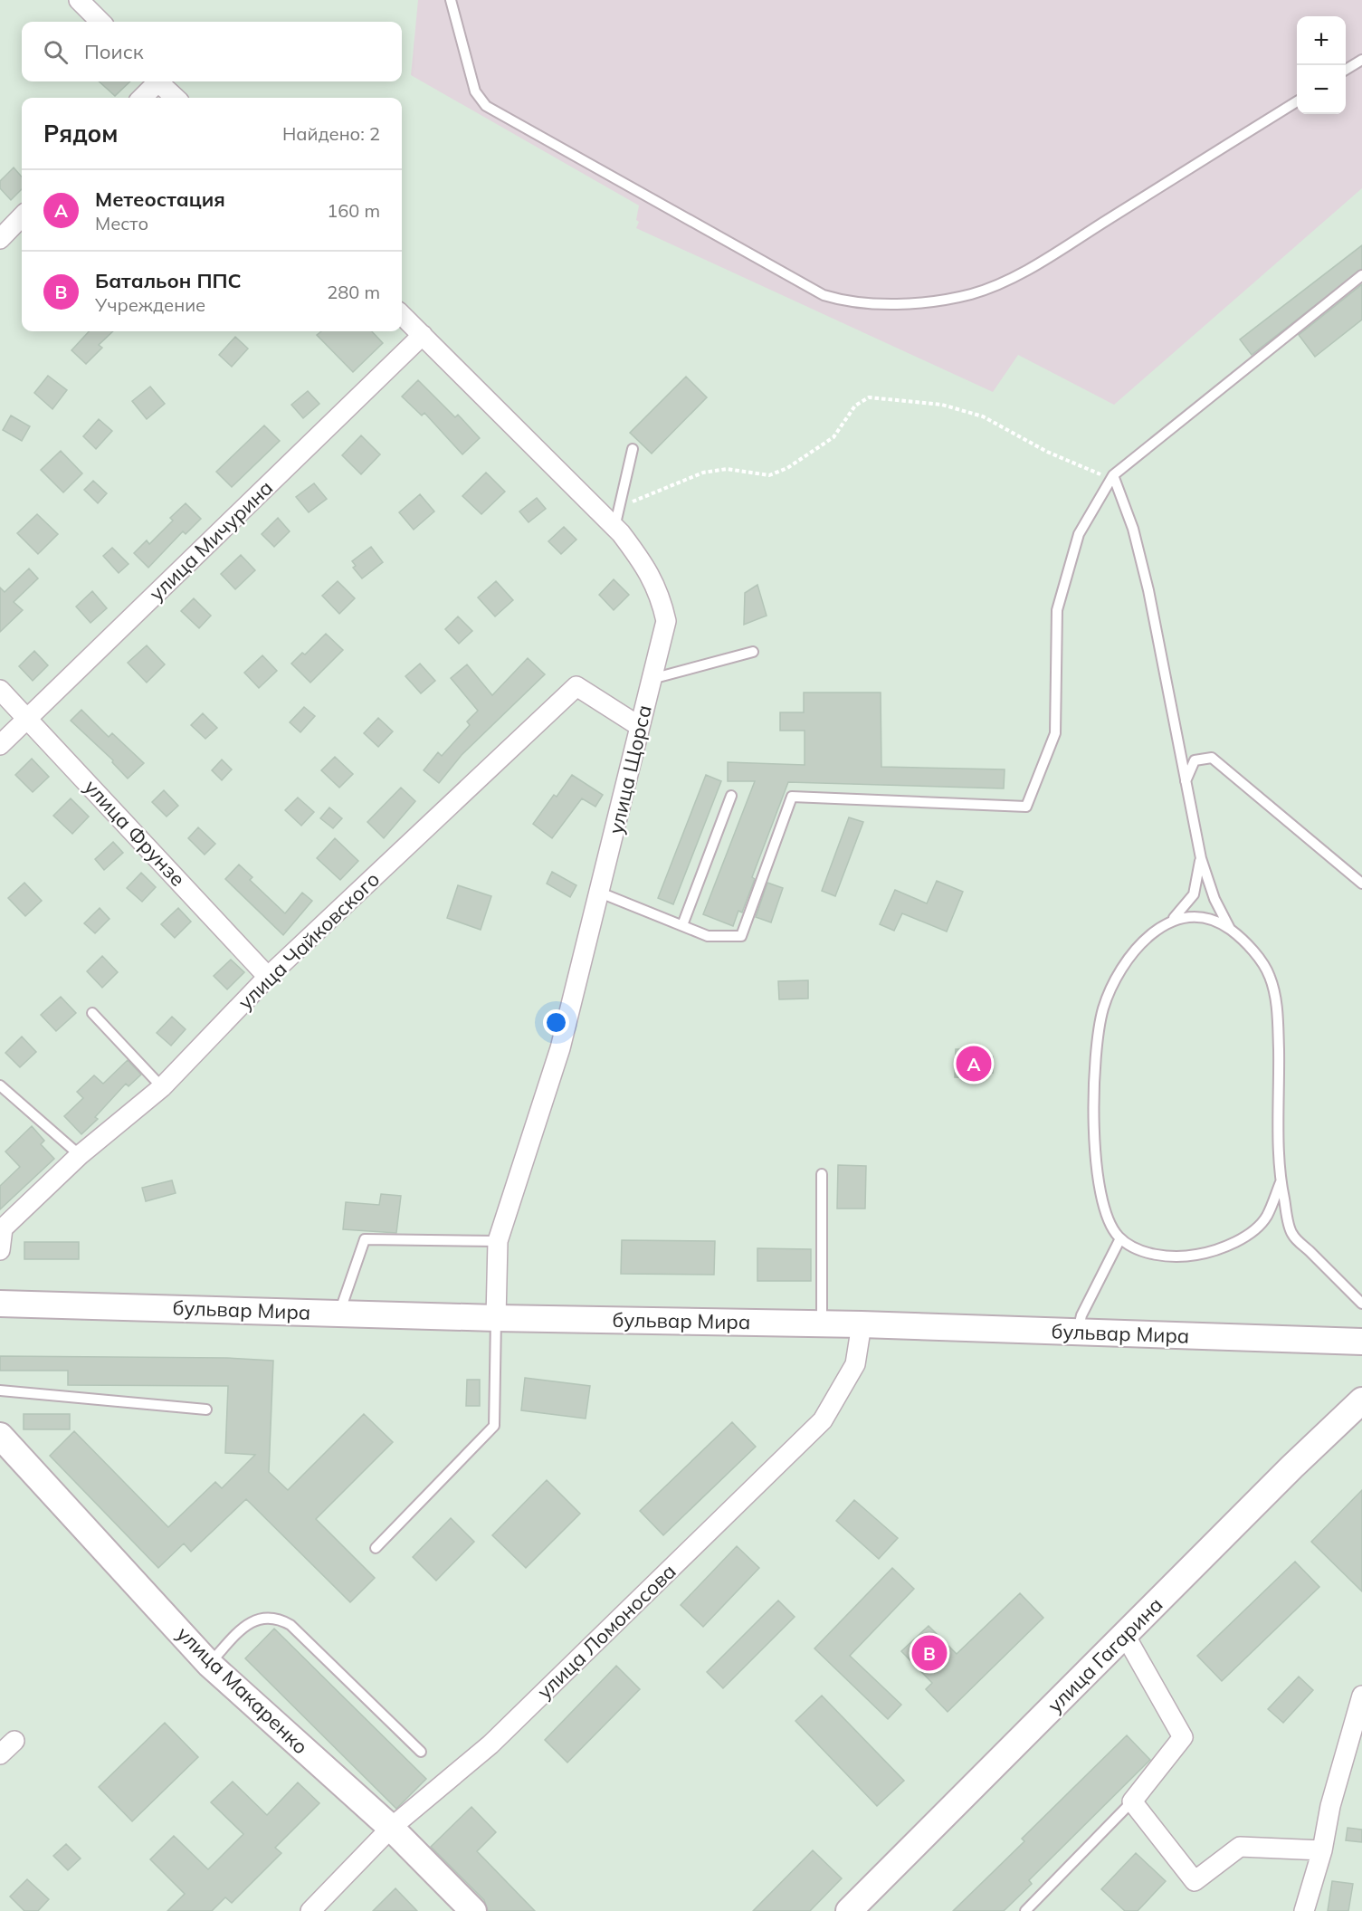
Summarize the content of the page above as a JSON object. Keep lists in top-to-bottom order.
{
  "streets": {
    "main road": ["бульвар Мира", "улица Гагарина", "улица Макаренко"],
    "street": [
      "улица Мичурина",
      "улица Щорса",
      "улица Фрунзе",
      "улица Чайковского",
      "улица Ломоносова"
    ]
  },
  "crossings": [
    ["улица Мичурина", "улица Щорса"],
    ["улица Мичурина", "улица Фрунзе"],
    ["улица Щорса", "улица Чайковского"],
    ["улица Щорса", "бульвар Мира"],
    ["улица Фрунзе", "улица Чайковского"],
    ["бульвар Мира", "улица Ломоносова"],
    ["улица Ломоносова", "улица Макаренко"]
  ],
  "page": {
    "map_buttons": ["+", "−"],
    "search": "Поиск",
    "heading": ["Рядом", "Найдено: 2"],
    "list": [
      {
        "mark": "A",
        "name": "Метеостация",
        "note": "Место",
        "value": "160 m"
      },
      {
        "mark": "B",
        "name": "Батальон ППС",
        "note": "Учреждение",
        "value": "280 m"
      }
    ],
    "pins": ["A", "B"]
  }
}
